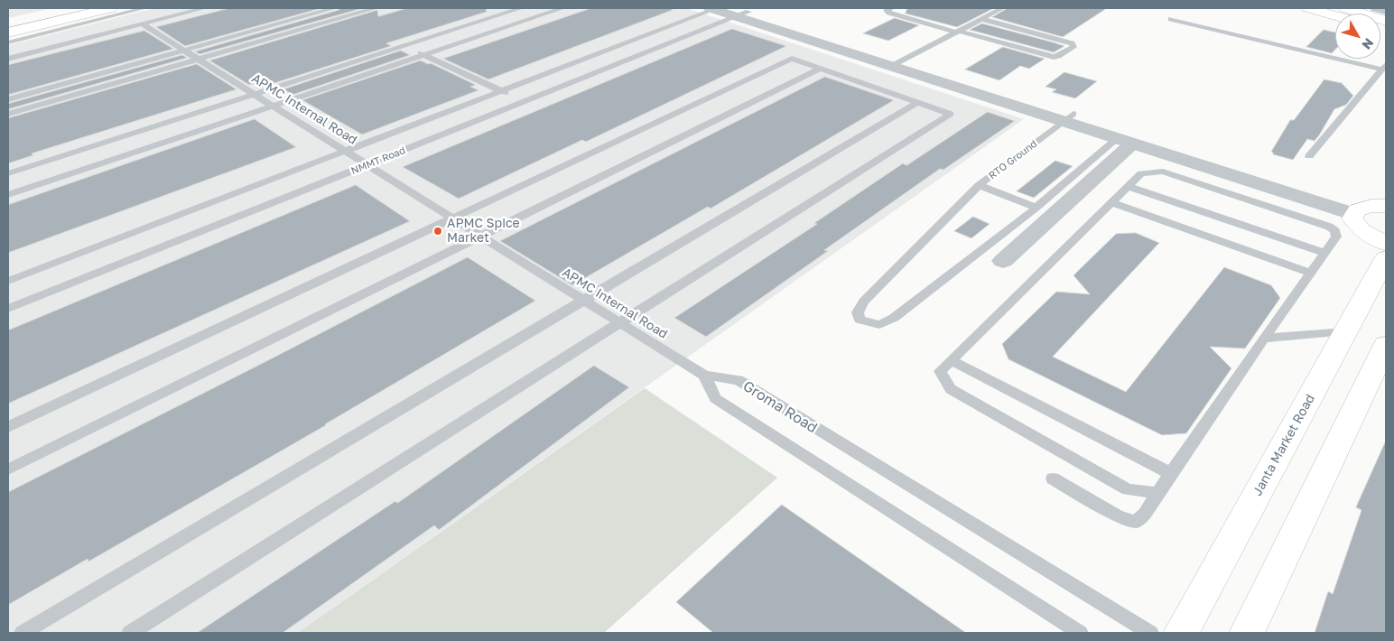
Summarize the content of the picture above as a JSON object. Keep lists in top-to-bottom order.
{
  "streets": {
    "main road": ["Janta Market Road"],
    "lane": [
      "APMC Internal Road",
      "RTO Ground",
      "NMMT Road",
      "Groma Road"
    ]
  },
  "crossings": [
    ["APMC Internal Road", "NMMT Road"],
    ["APMC Internal Road", "Groma Road"]
  ],
  "places": ["APMC Spice Market"],
  "north": "bottom right"
}
